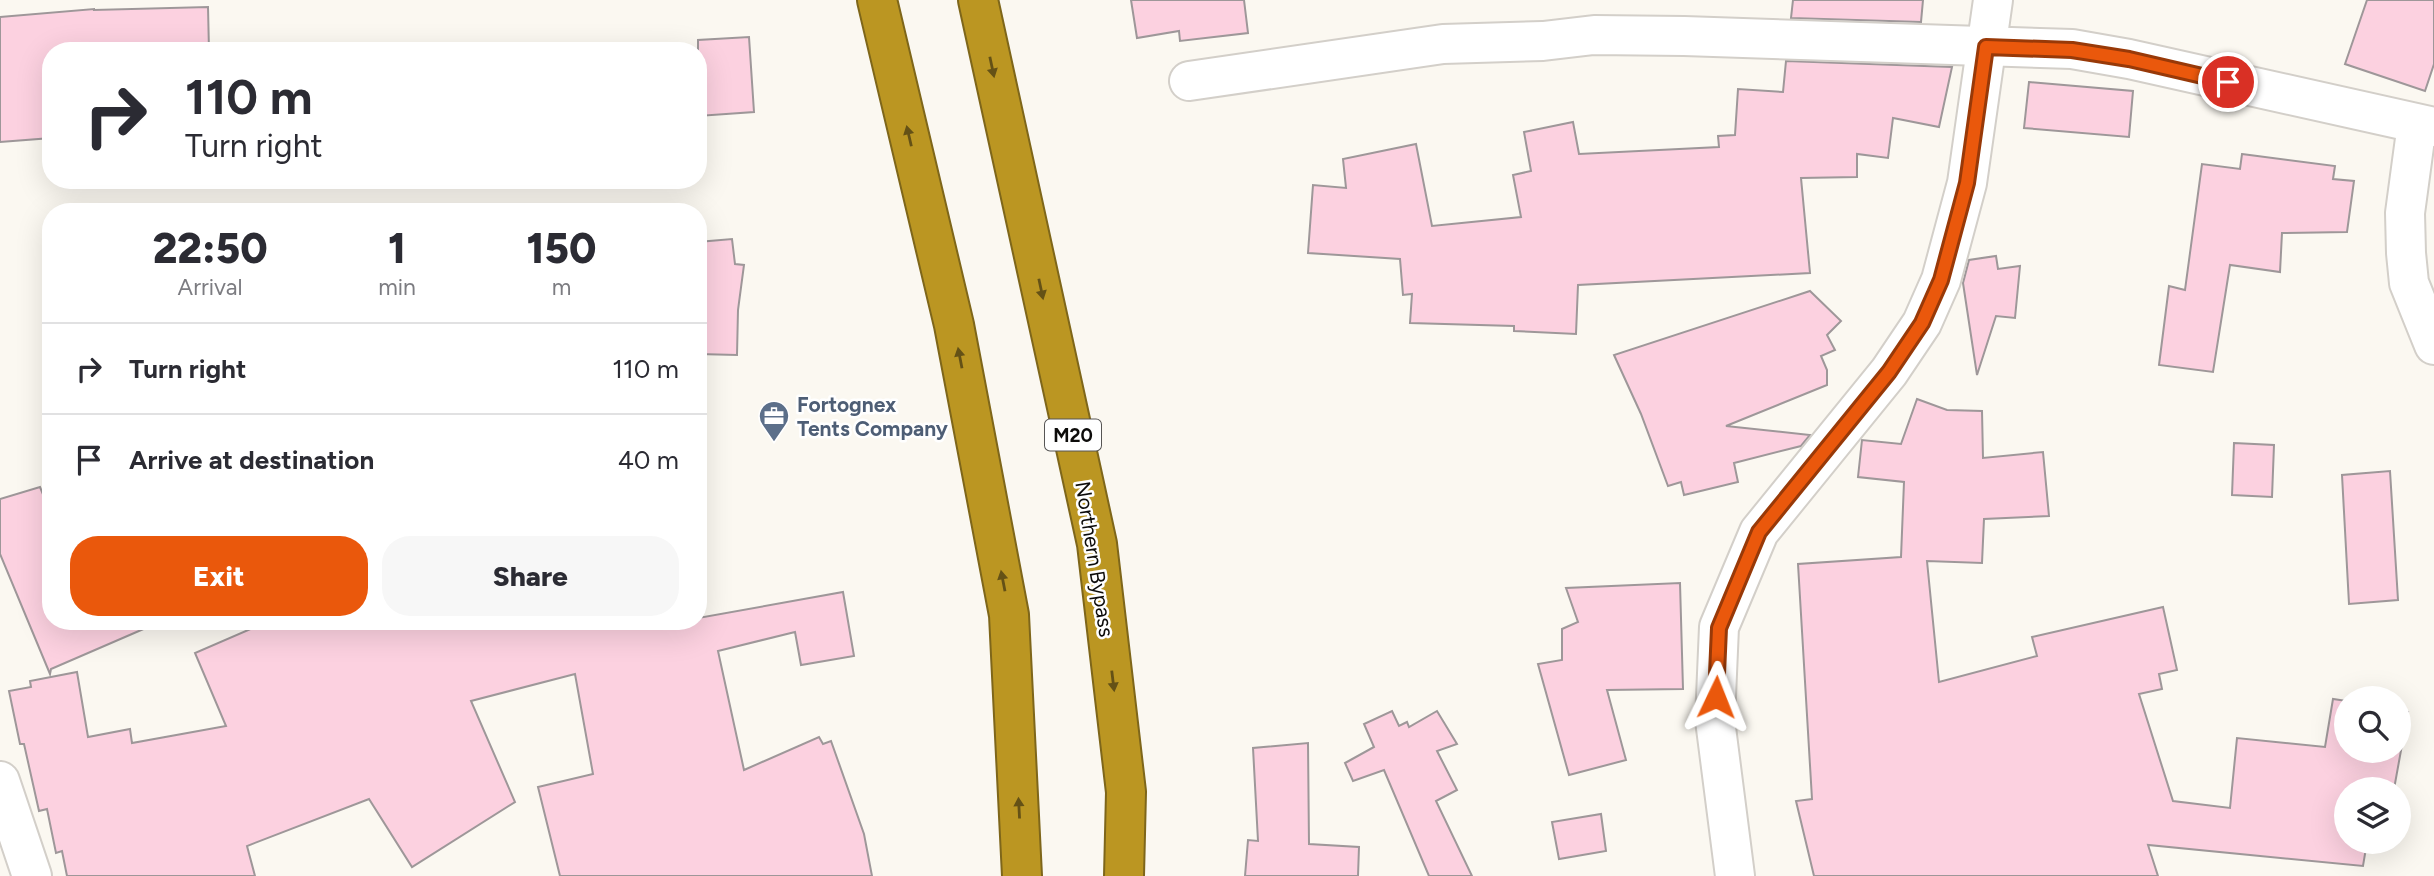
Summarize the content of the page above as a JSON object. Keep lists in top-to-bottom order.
{
  "streets": {
    "highway": ["M20", "Northern Bypass"]
  },
  "places": {
    "office": ["Fortognex Tents Company"]
  },
  "page": {
    "turn": ["110 m", "Turn right"],
    "eta": [
      "22:50",
      "Arrival",
      "1",
      "min",
      "150",
      "m"
    ],
    "list": [
      {
        "name": "Turn right",
        "value": "110 m"
      },
      {
        "name": "Arrive at destination",
        "value": "40 m"
      }
    ],
    "buttons": ["Exit", "Share"]
  }
}
